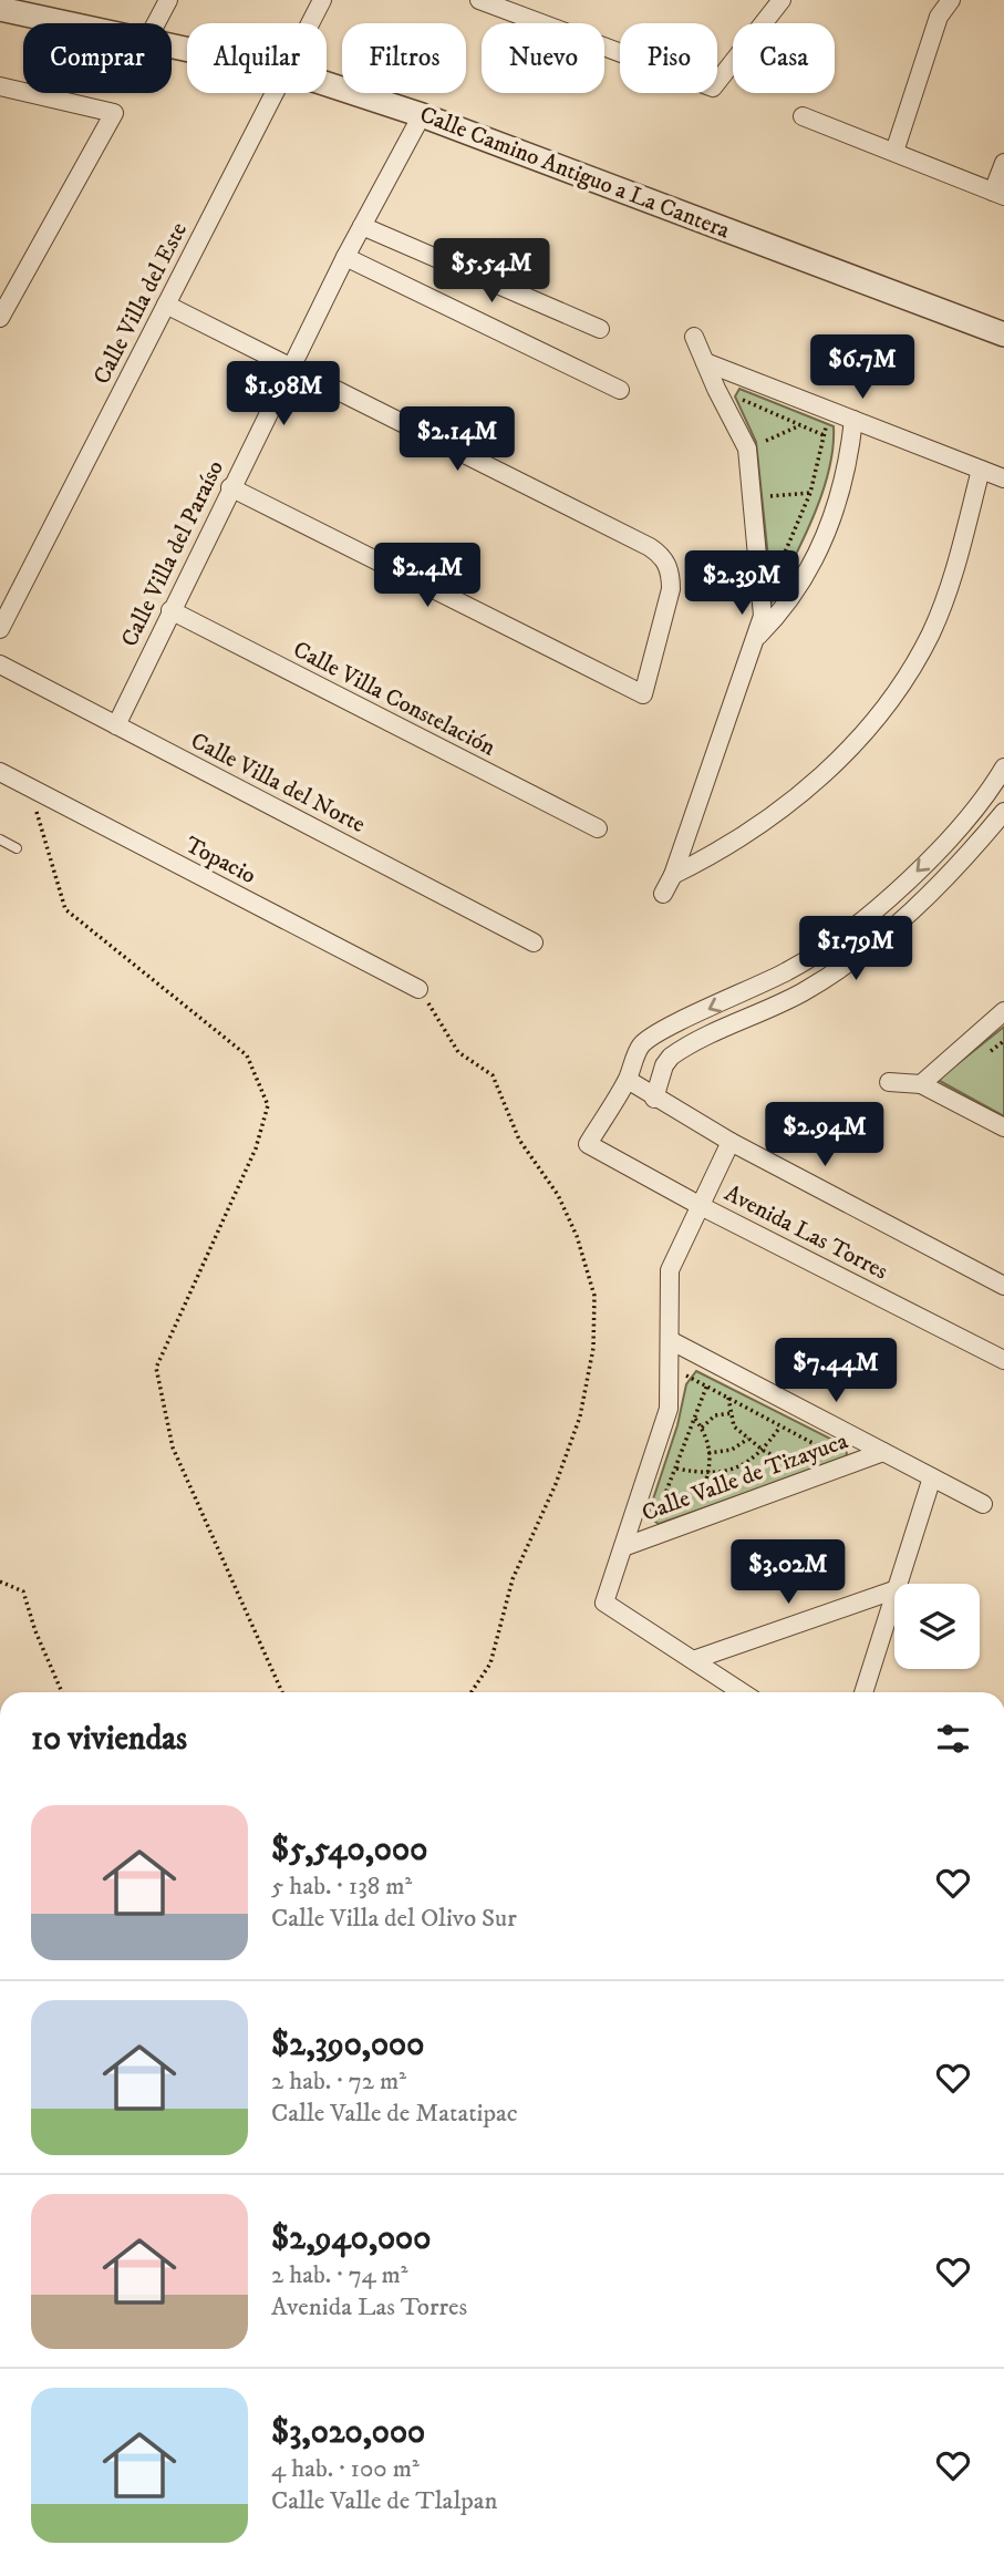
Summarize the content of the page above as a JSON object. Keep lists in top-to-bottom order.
{
  "streets": {
    "street": [
      "Calle Camino Antiguo a La Cantera",
      "Calle Villa del Este",
      "Calle Villa del Paraíso",
      "Calle Villa Constelación",
      "Calle Villa del Norte",
      "Topacio",
      "Avenida Las Torres",
      "Calle Valle de Tizayuca"
    ]
  },
  "crossings": [
    ["Calle Camino Antiguo a La Cantera", "Calle Villa del Paraíso"],
    ["Calle Villa del Paraíso", "Calle Villa Constelación"],
    ["Calle Villa del Paraíso", "Calle Villa del Norte"]
  ],
  "page": {
    "chip": [
      "Comprar",
      "Alquilar",
      "Filtros",
      "Nuevo",
      "Piso",
      "Casa"
    ],
    "price": [
      "$5.54M",
      "$6.7M",
      "$1.98M",
      "$2.14M",
      "$2.4M",
      "$2.39M",
      "$1.79M",
      "$2.94M",
      "$7.44M",
      "$3.02M"
    ],
    "heading": "10 viviendas",
    "list": [
      {
        "name": "$5,540,000",
        "note": "5 hab. · 138 m² · Calle Villa del Olivo Sur"
      },
      {
        "name": "$2,390,000",
        "note": "2 hab. · 72 m² · Calle Valle de Matatipac"
      },
      {
        "name": "$2,940,000",
        "note": "2 hab. · 74 m² · Avenida Las Torres"
      },
      {
        "name": "$3,020,000",
        "note": "4 hab. · 100 m² · Calle Valle de Tlalpan"
      }
    ]
  }
}
